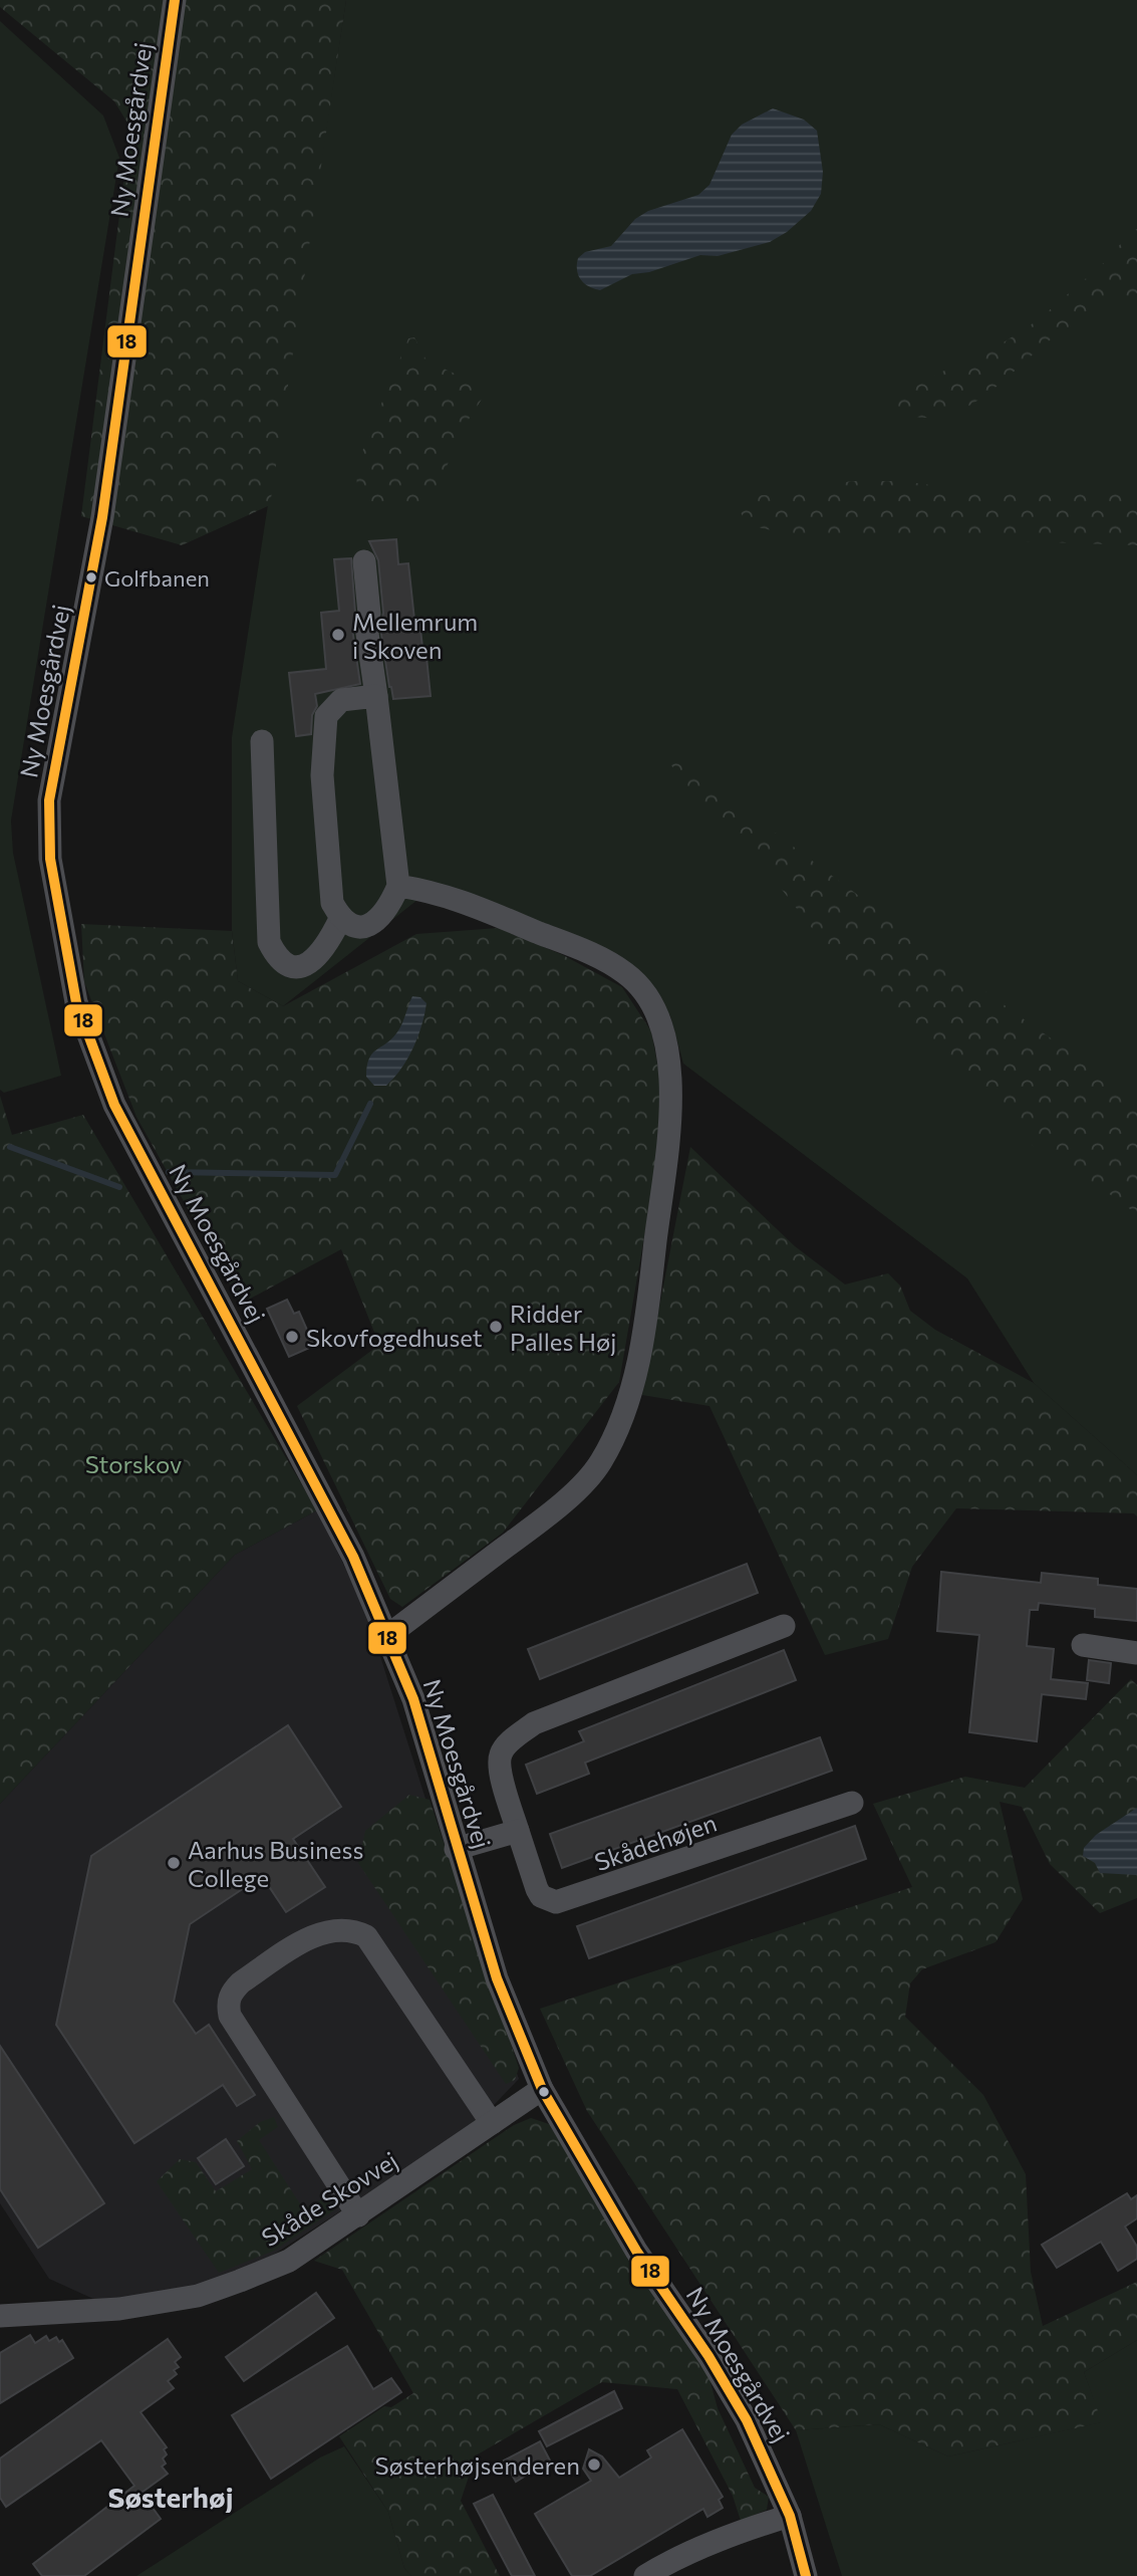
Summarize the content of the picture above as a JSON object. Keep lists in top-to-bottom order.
{
  "streets": {
    "street": ["Ny Moesgårdvej", "Skådehøjen", "Skåde Skovvej"]
  },
  "crossings": [
    ["Ny Moesgårdvej", "Skåde Skovvej"]
  ],
  "districts": ["Søsterhøj"],
  "parks": ["Storskov"],
  "places": [
    "Golfbanen",
    "Mellemrum i Skoven",
    "Ridder Palles Høj",
    "Skovfogedhuset",
    "Aarhus Business College",
    "Søsterhøjsenderen"
  ],
  "lines": ["transit line 18"]
}
